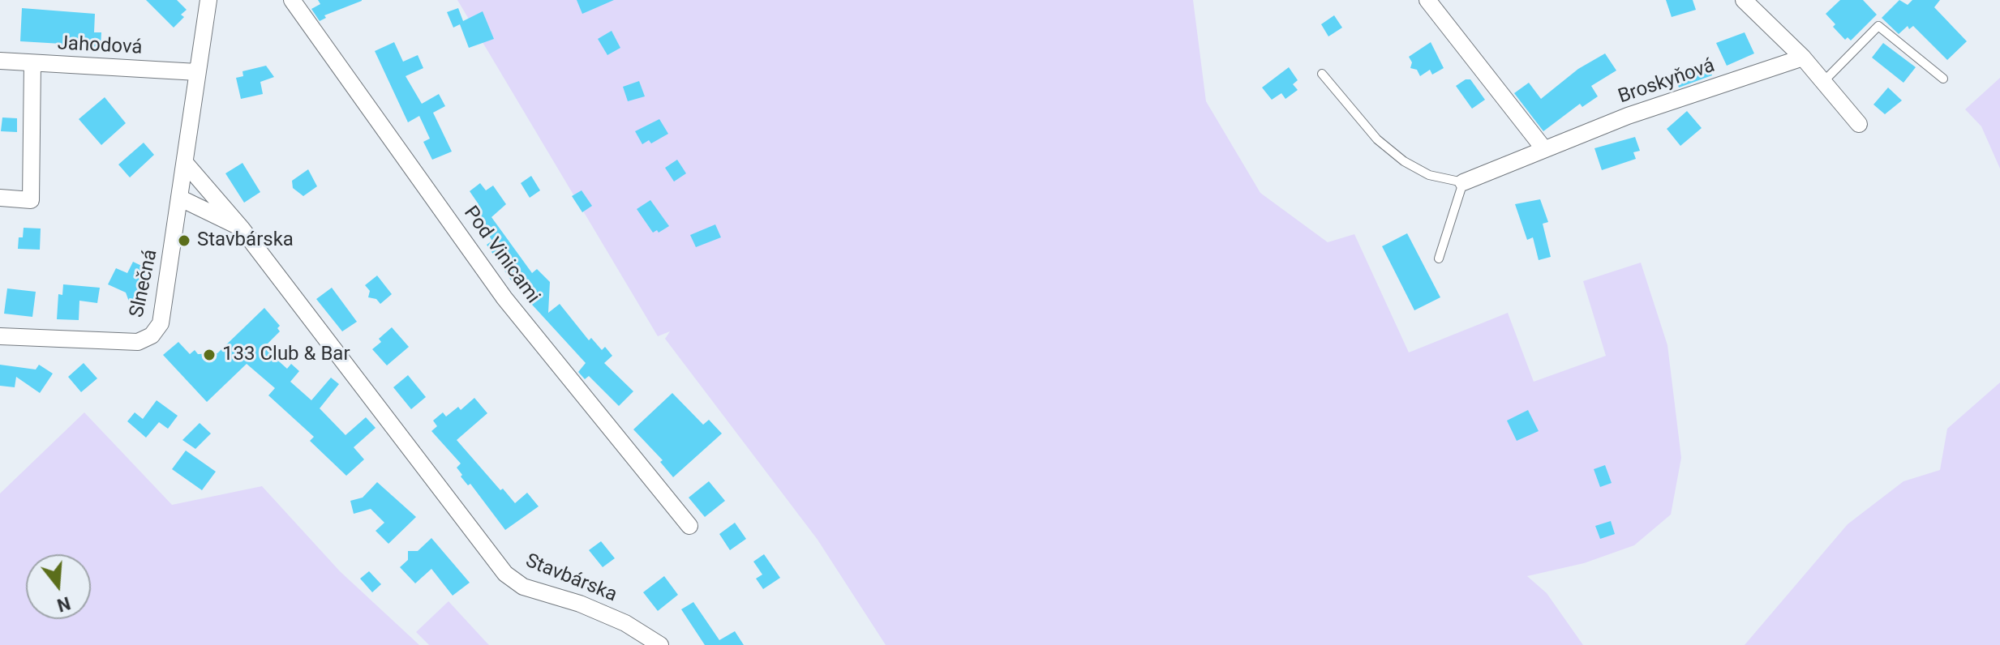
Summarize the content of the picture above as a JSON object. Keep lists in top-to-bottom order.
{
  "streets": {
    "street": [
      "Jahodová",
      "Broskyňová",
      "Pod Vinicami",
      "Slnečná",
      "Stavbárska"
    ]
  },
  "crossings": [
    ["Slnečná", "Stavbárska"]
  ],
  "places": ["Stavbárska", "133 Club & Bar"],
  "north": "bottom"
}
